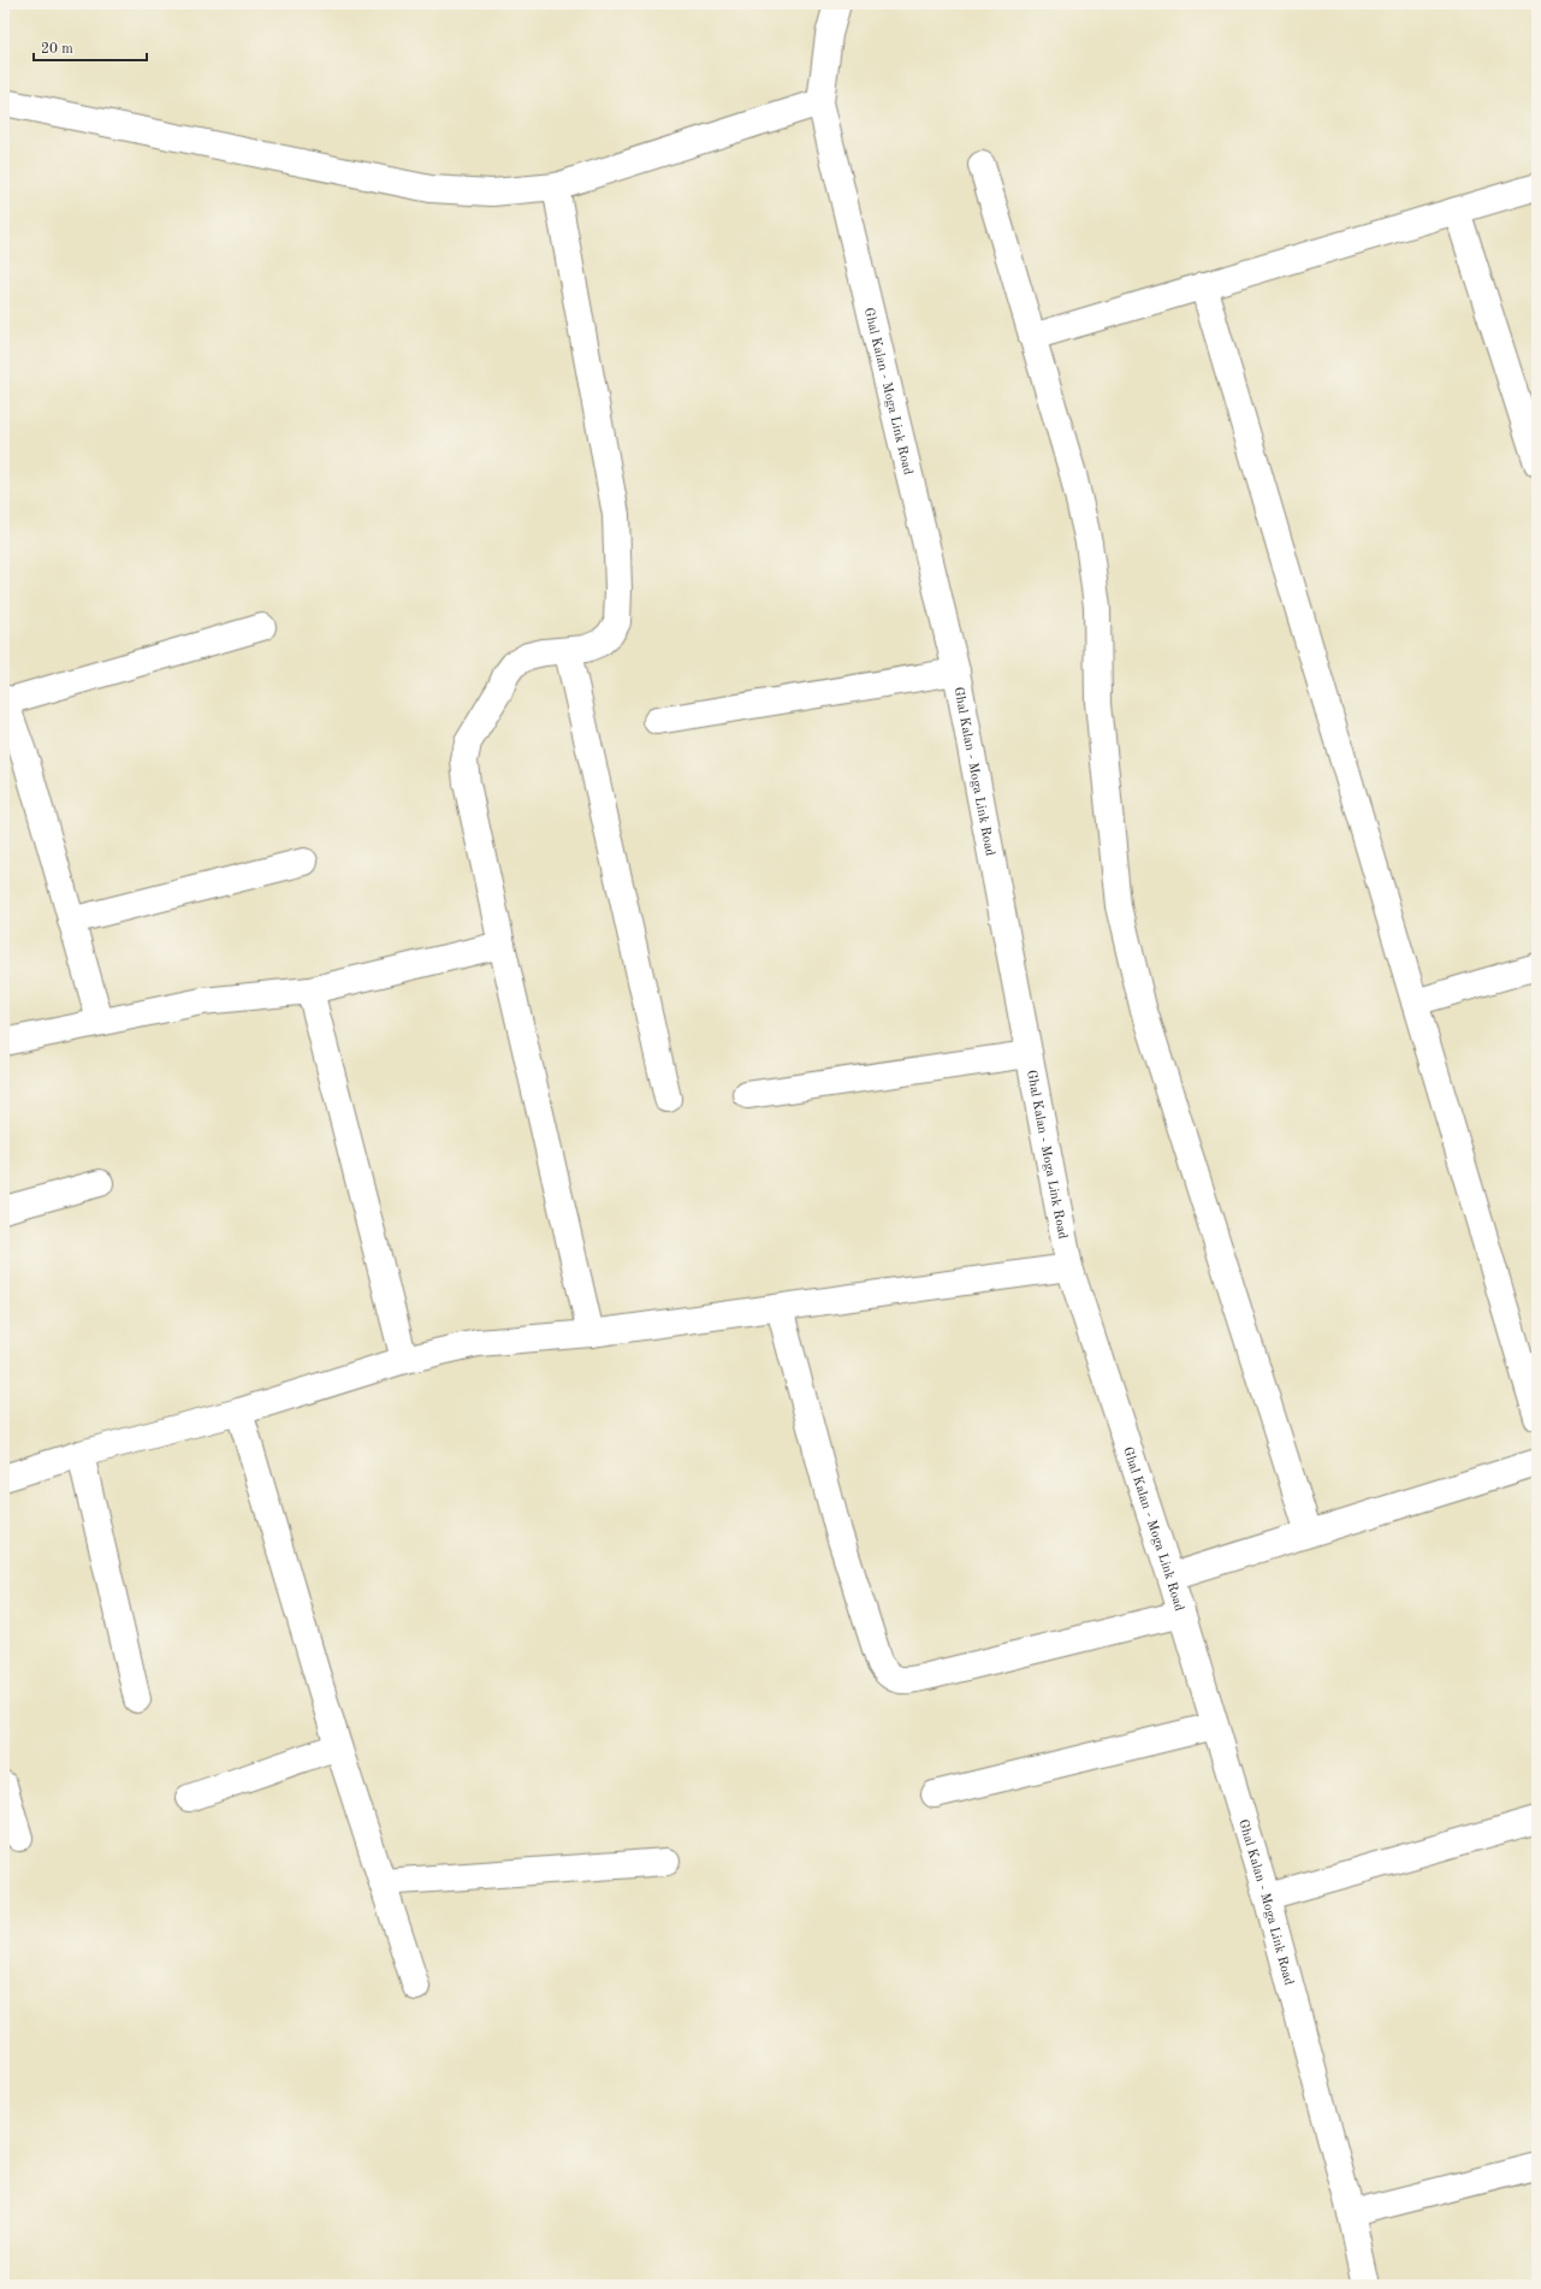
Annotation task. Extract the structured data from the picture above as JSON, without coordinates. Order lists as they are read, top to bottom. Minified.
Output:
{"streets":{"street":["Ghal Kalan - Moga Link Road"]},"scale_bar":"20 m"}
